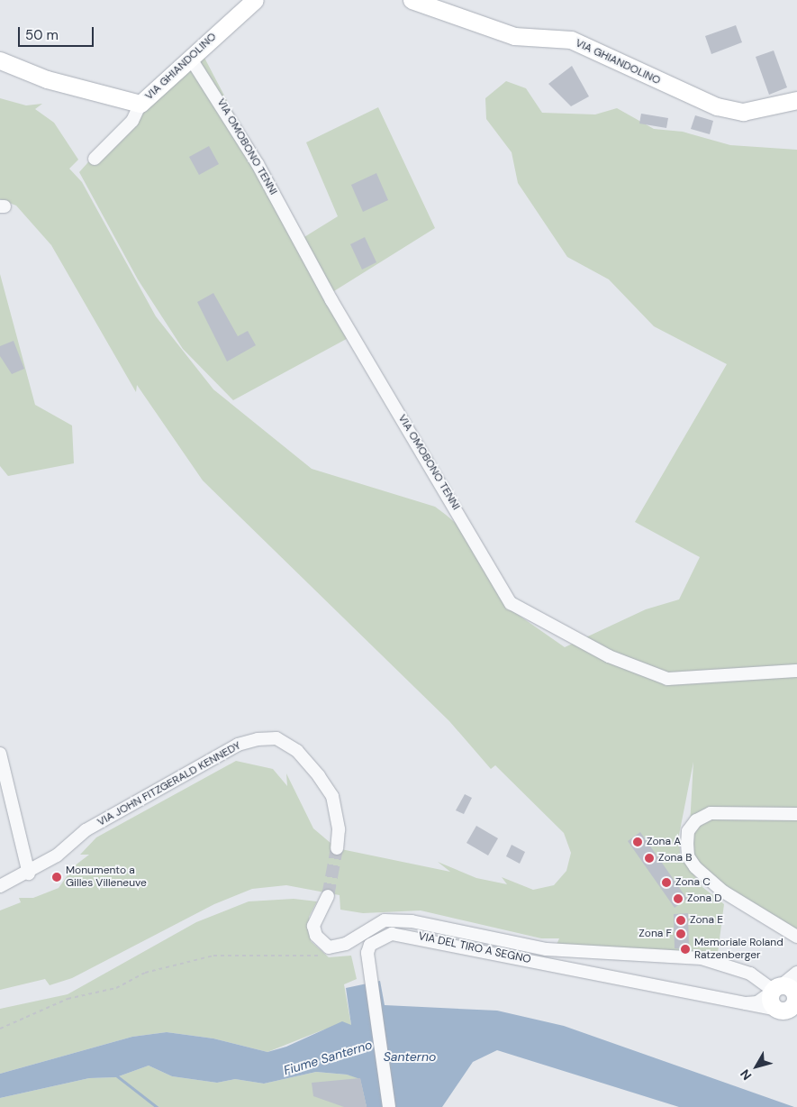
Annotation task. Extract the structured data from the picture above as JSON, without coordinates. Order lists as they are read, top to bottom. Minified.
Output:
{"streets":{"street":["VIA GHIANDOLINO","VIA OMOBONO TENNI","VIA JOHN FITZGERALD KENNEDY","VIA DEL TIRO A SEGNO"]},"crossings":[["VIA GHIANDOLINO","VIA OMOBONO TENNI"]],"water":["Santerno","Fiume Santerno"],"places":["Zona A","Zona B","Monumento a Gilles Villeneuve","Zona C","Zona D","Zona E","Zona F","Memoriale Roland Ratzenberger"],"scale_bar":"50 m","north":"bottom left"}
